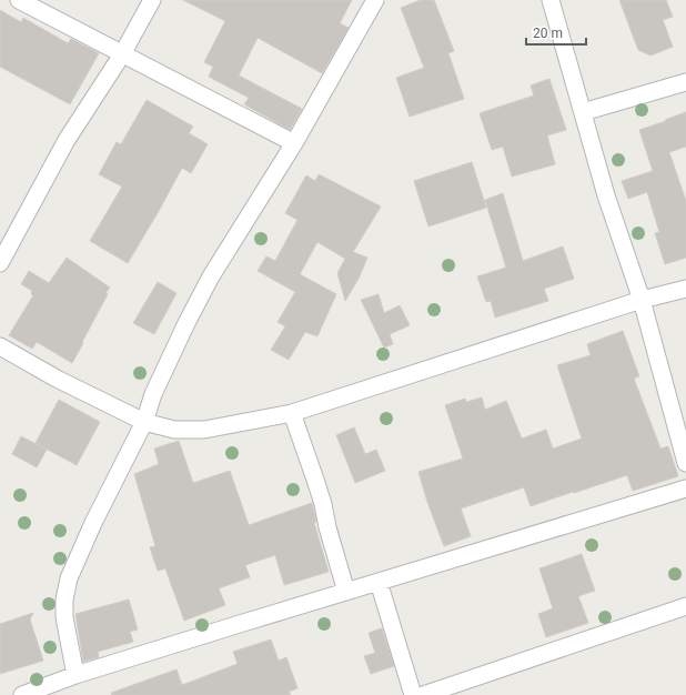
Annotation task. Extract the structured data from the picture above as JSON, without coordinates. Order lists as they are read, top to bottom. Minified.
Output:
{"scale_bar":"20 m"}
